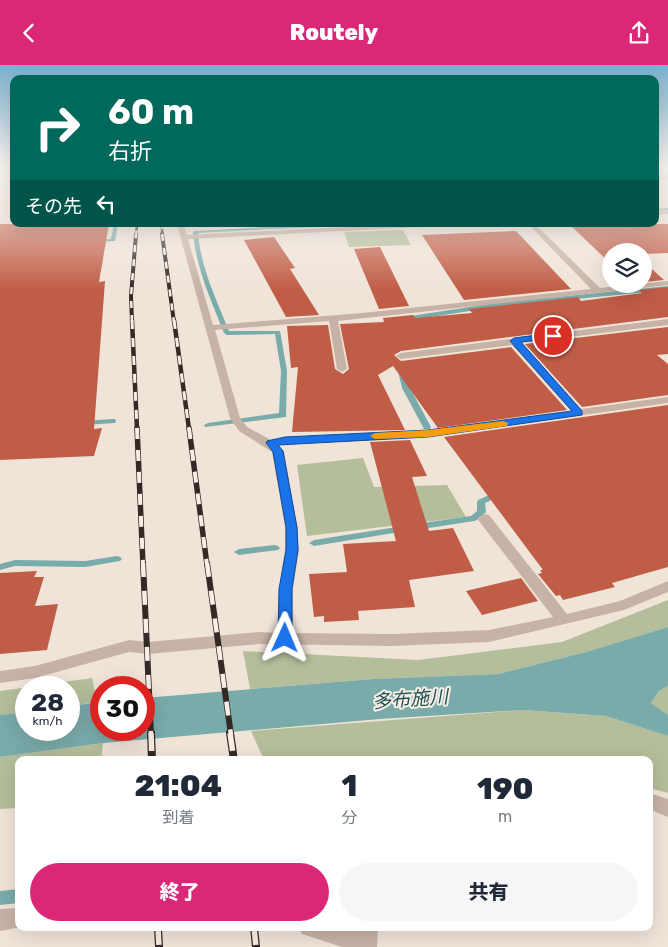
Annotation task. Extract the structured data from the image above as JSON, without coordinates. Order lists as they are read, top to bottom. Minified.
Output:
{"water":["多布施川"],"page":{"header":"Routely","turn":["60 m","右折"],"then":"その先","speed":"28 km/h","limit":"30","eta":["21:04","到着","1","分","190","m"],"buttons":["終了","共有"]}}
